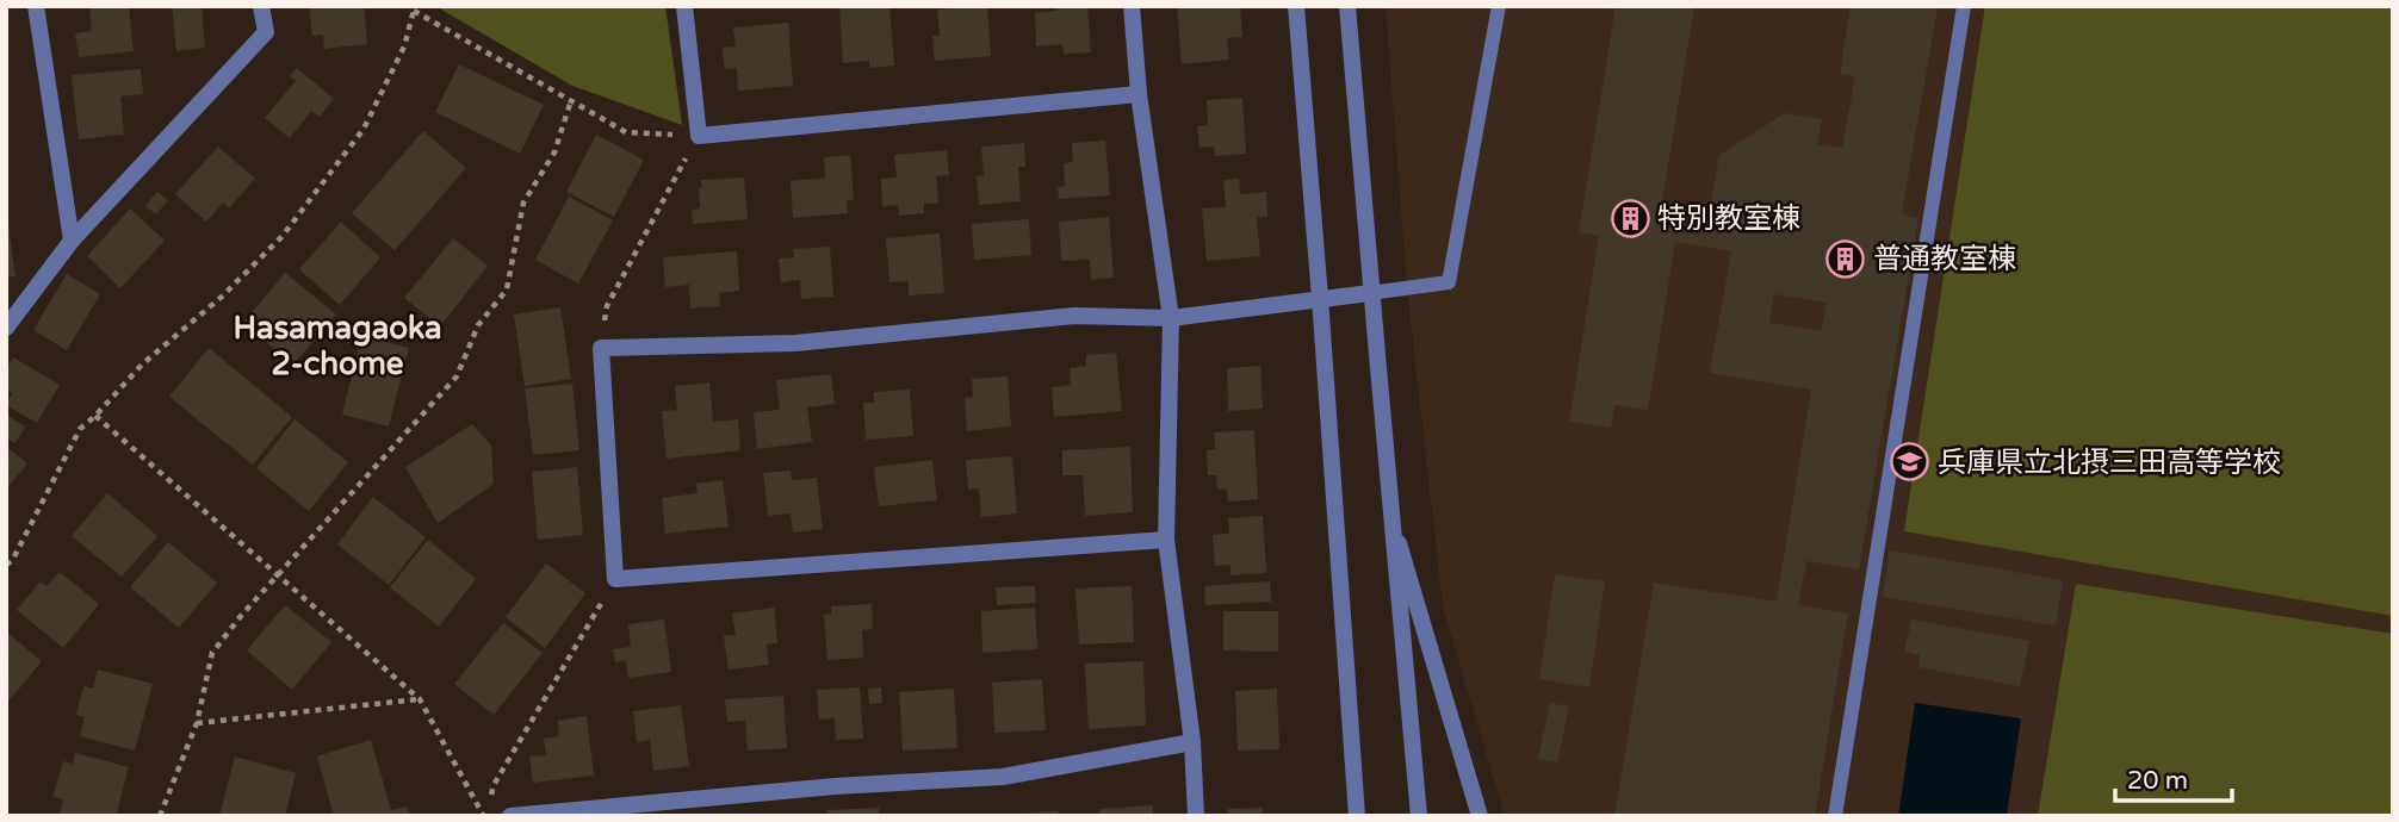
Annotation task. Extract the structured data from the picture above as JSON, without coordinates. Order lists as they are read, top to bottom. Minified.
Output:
{"districts":["Hasamagaoka 2-chome"],"places":{"building":["特別教室棟","普通教室棟"],"school or university":["兵庫県立北摂三田高等学校"]},"scale_bar":"20 m"}
